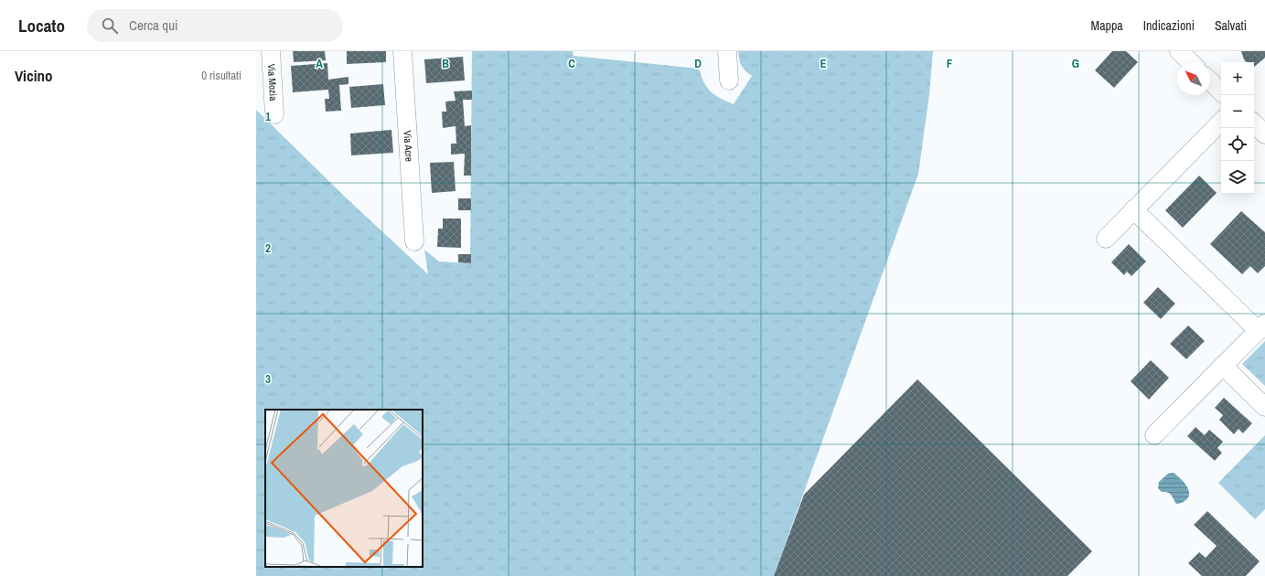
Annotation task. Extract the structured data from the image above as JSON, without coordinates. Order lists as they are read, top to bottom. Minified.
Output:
{"streets":{"street":["Via Mozia","Via Acre"]},"north":"top left","page":{"header":"Locato","search":"Cerca qui","nav":["Mappa","Indicazioni","Salvati"],"heading":["Vicino","0 risultati"],"map_buttons":["+","−"]},"grid":{"columns":["A","B","C","D","E","F","G"],"rows":["1","2","3"]}}
